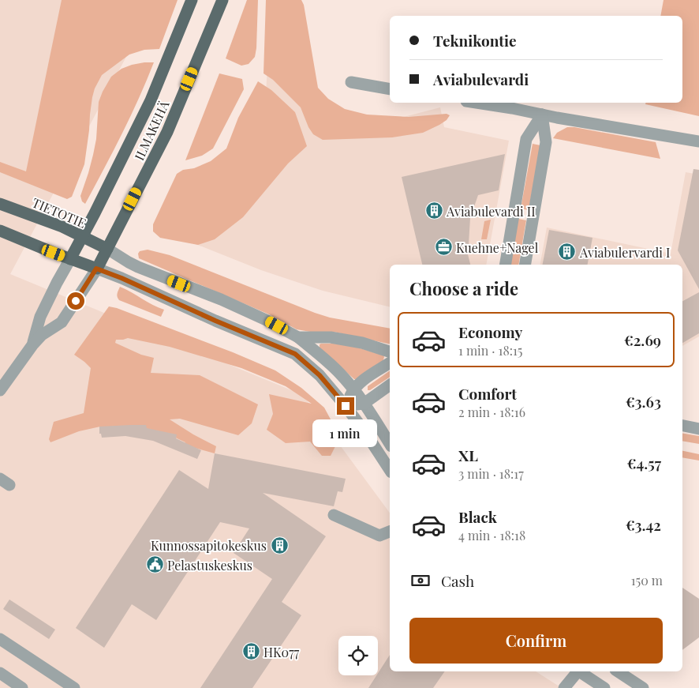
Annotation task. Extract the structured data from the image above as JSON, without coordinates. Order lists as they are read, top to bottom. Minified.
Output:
{"streets":{"main road":["ILMAKEHÄ","TIETOTIE"]},"crossings":[["ILMAKEHÄ","TIETOTIE"]],"places":{"building":["Aviabulevardi II","Aviabulervardi I","Kunnossapitokeskus","HK077"],"office":["Kuehne+Nagel"],"public building":["Pelastuskeskus"]},"page":{"banner":["Teknikontie","Aviabulevardi"],"heading":"Choose a ride","list":[{"name":"Economy","note":"1 min · 18:15","value":"€2.69"},{"name":"Comfort","note":"2 min · 18:16","value":"€3.63"},{"name":"XL","note":"3 min · 18:17","value":"€4.57"},{"name":"Black","note":"4 min · 18:18","value":"€3.42"}],"bubble":"1 min","pay":["Cash","150 m"],"buttons":"Confirm"}}
